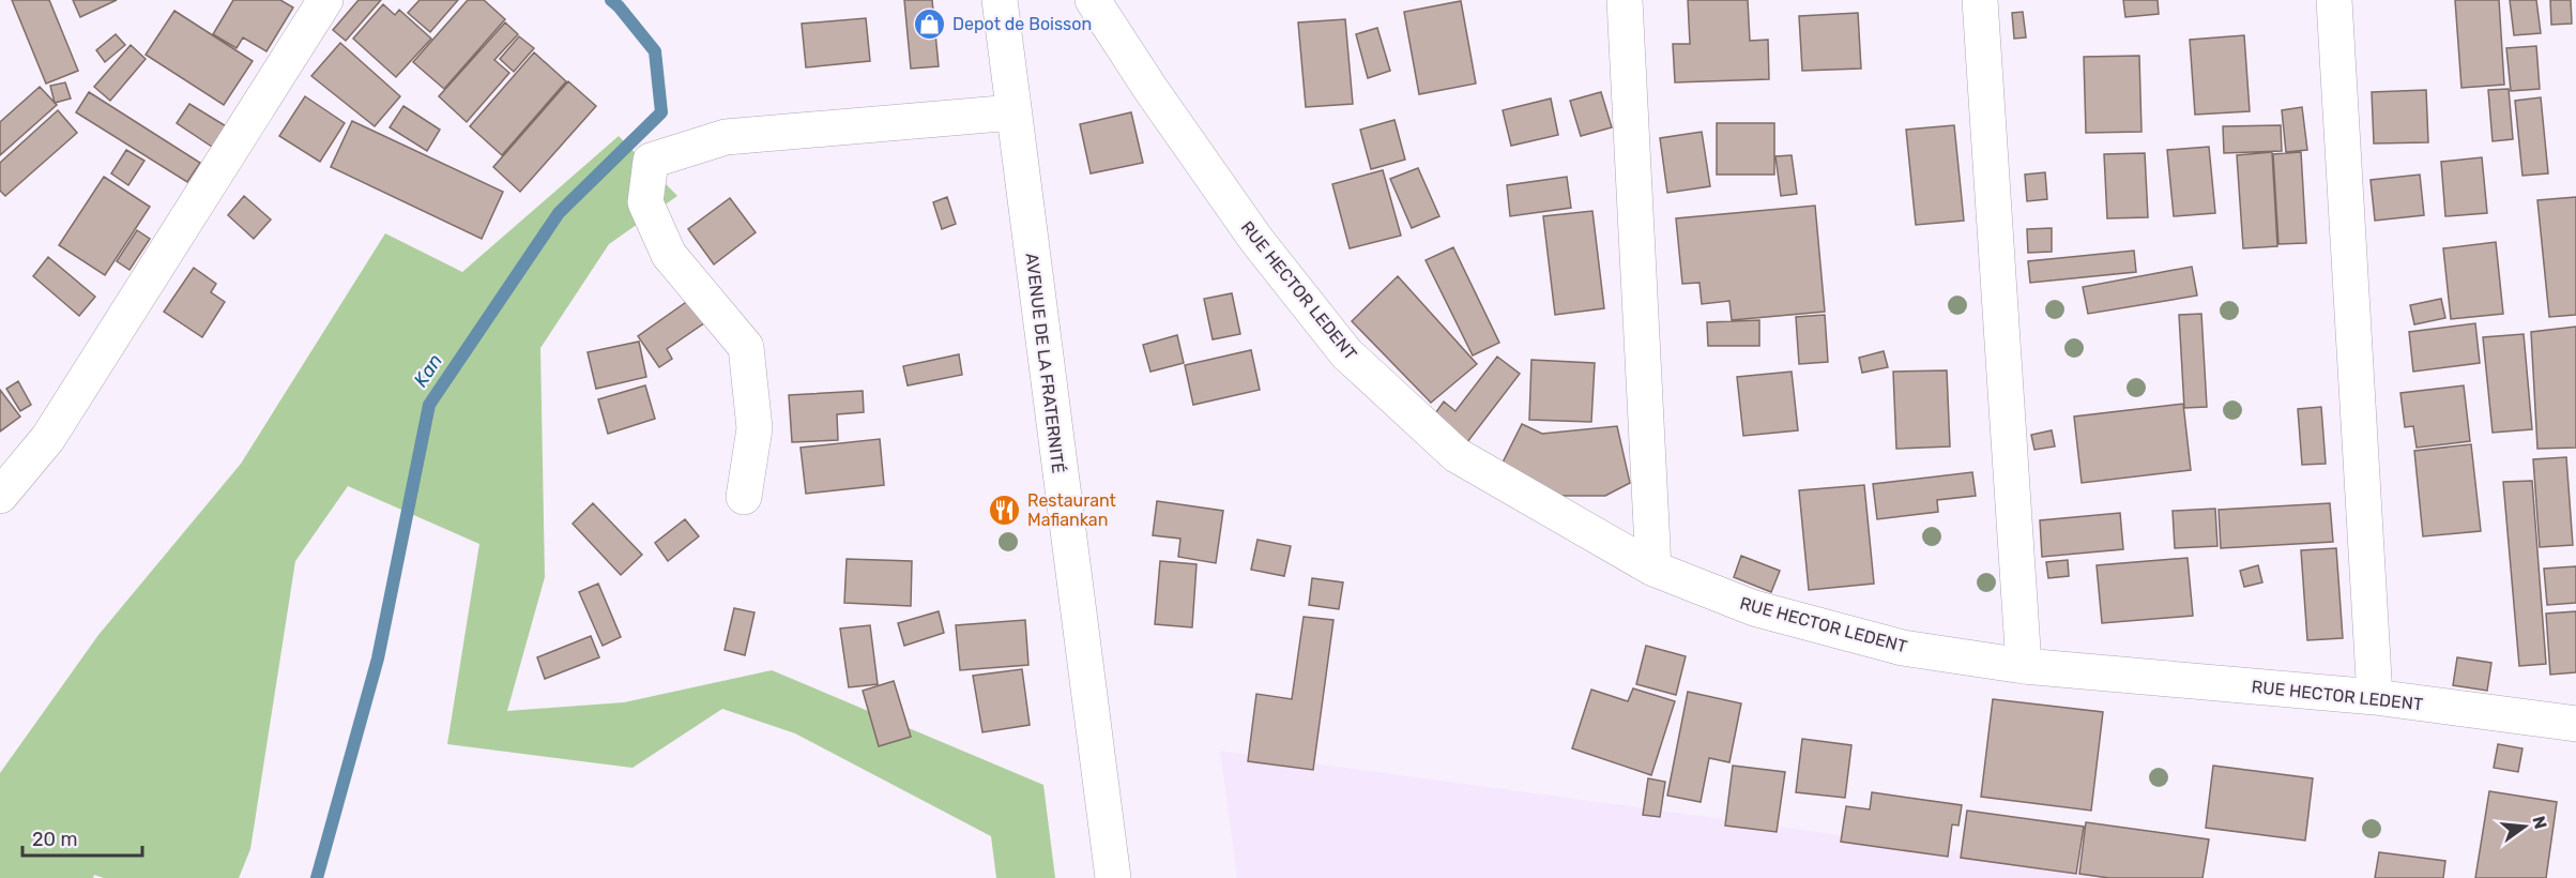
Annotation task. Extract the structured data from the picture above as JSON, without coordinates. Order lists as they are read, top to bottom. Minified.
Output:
{"streets":{"street":["RUE HECTOR LEDENT","AVENUE DE LA FRATERNITÉ"]},"water":["Kan"],"places":{"shop":["Depot de Boisson"],"restaurant":["Restaurant Mafiankan"]},"scale_bar":"20 m","north":"right"}
